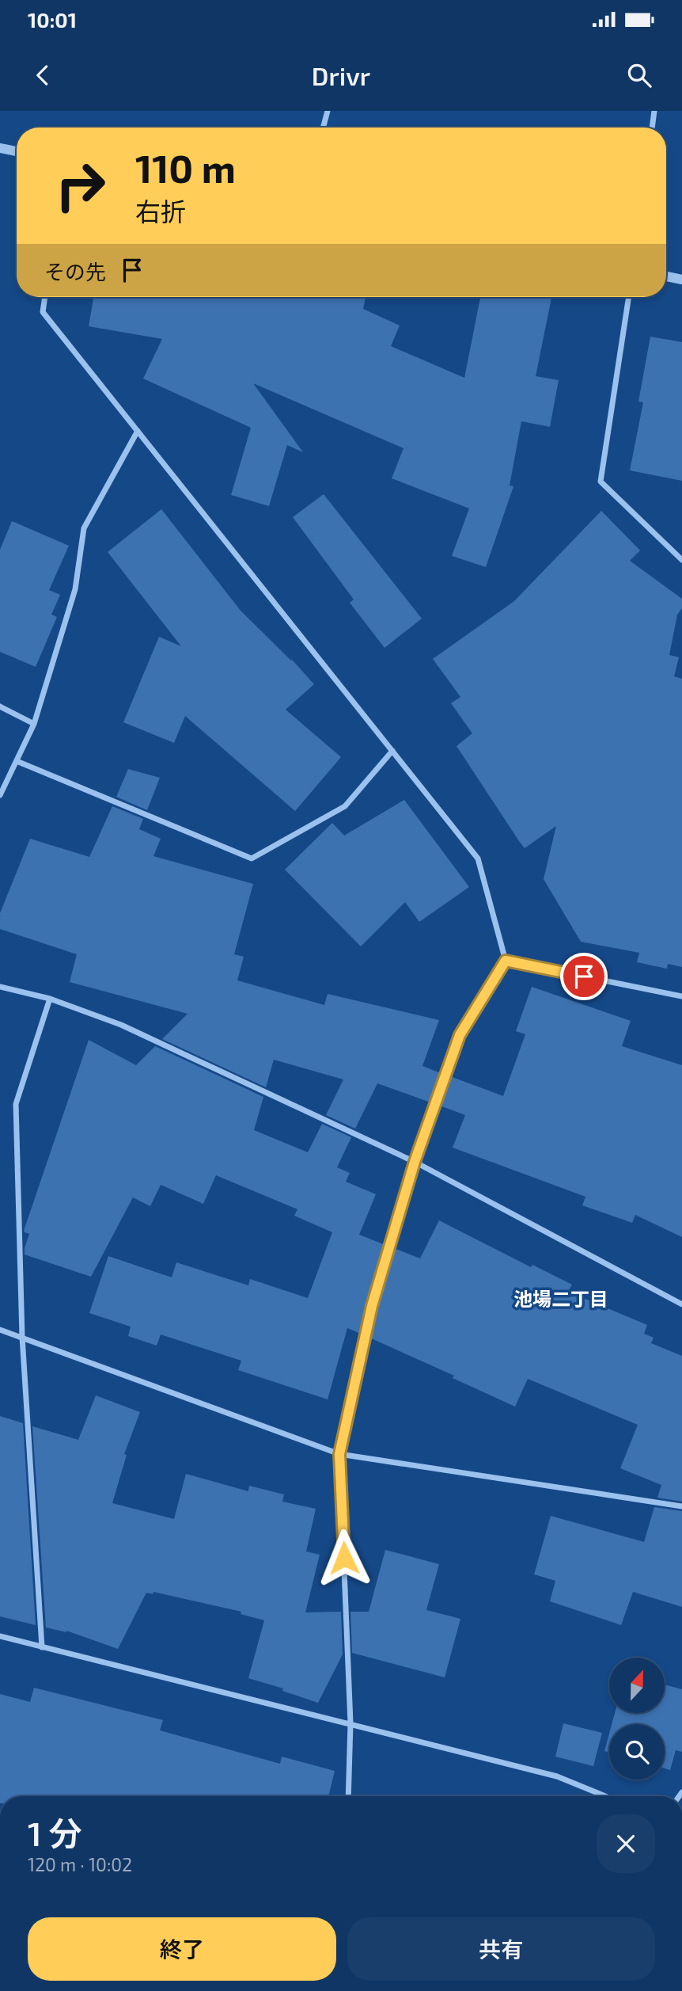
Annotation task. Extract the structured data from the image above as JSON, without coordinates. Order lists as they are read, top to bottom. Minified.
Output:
{"districts":["池場二丁目"],"north":"top","page":{"status":"10:01","header":"Drivr","turn":["110 m","右折"],"then":"その先","heading":["1 分","120 m · 10:02"],"buttons":["終了","共有"]}}
